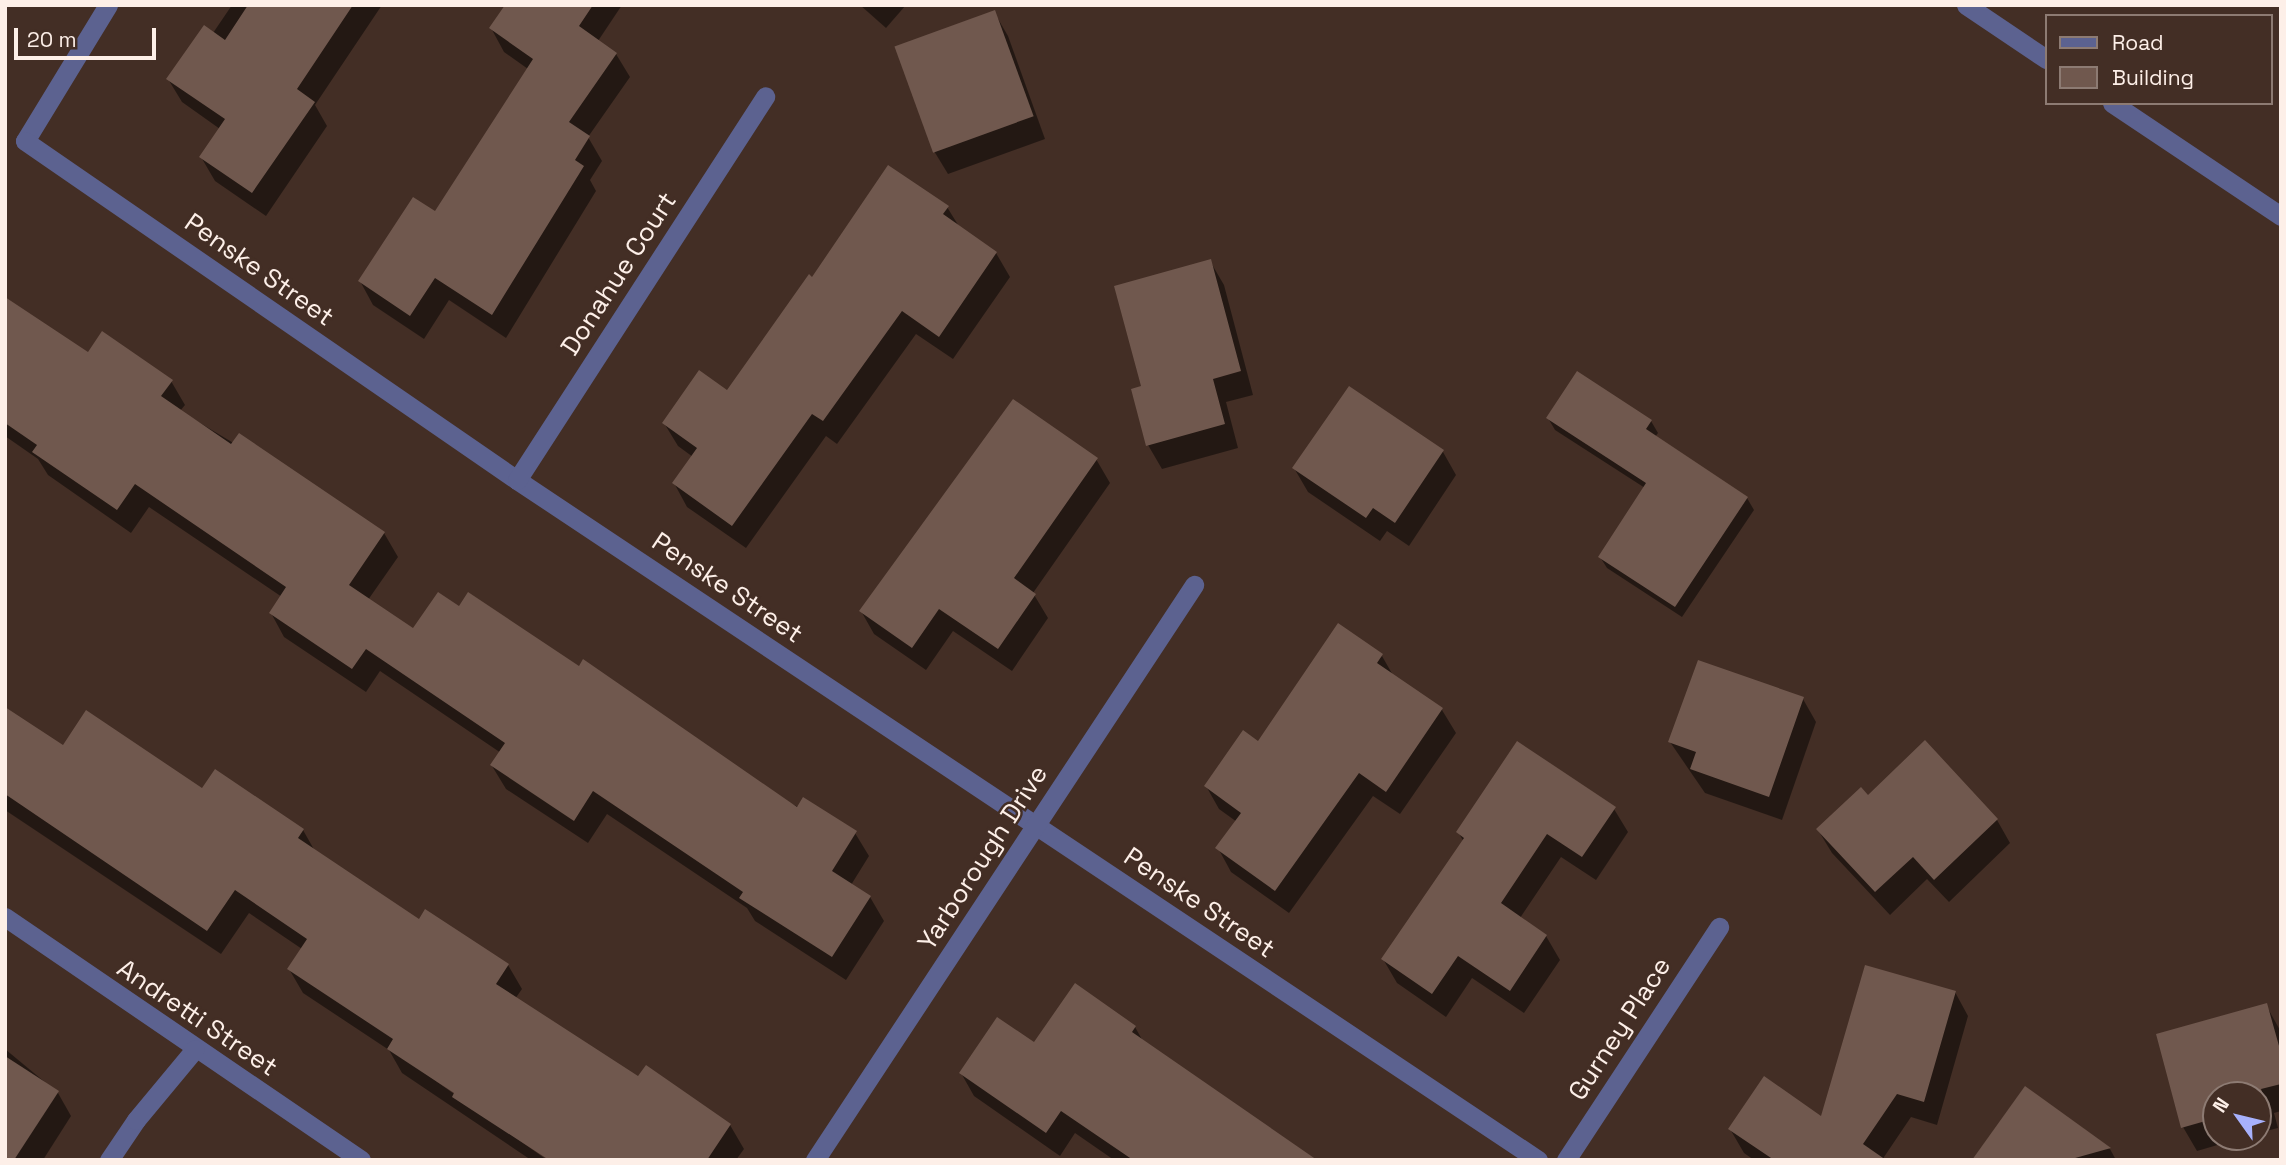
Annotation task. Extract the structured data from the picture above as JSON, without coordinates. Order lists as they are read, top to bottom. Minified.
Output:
{"streets":{"street":["Penske Street","Donahue Court","Yarborough Drive","Andretti Street","Gurney Place"]},"crossings":[["Penske Street","Donahue Court"],["Penske Street","Yarborough Drive"]],"legend":["Road","Building"],"scale_bar":"20 m","north":"top left"}
